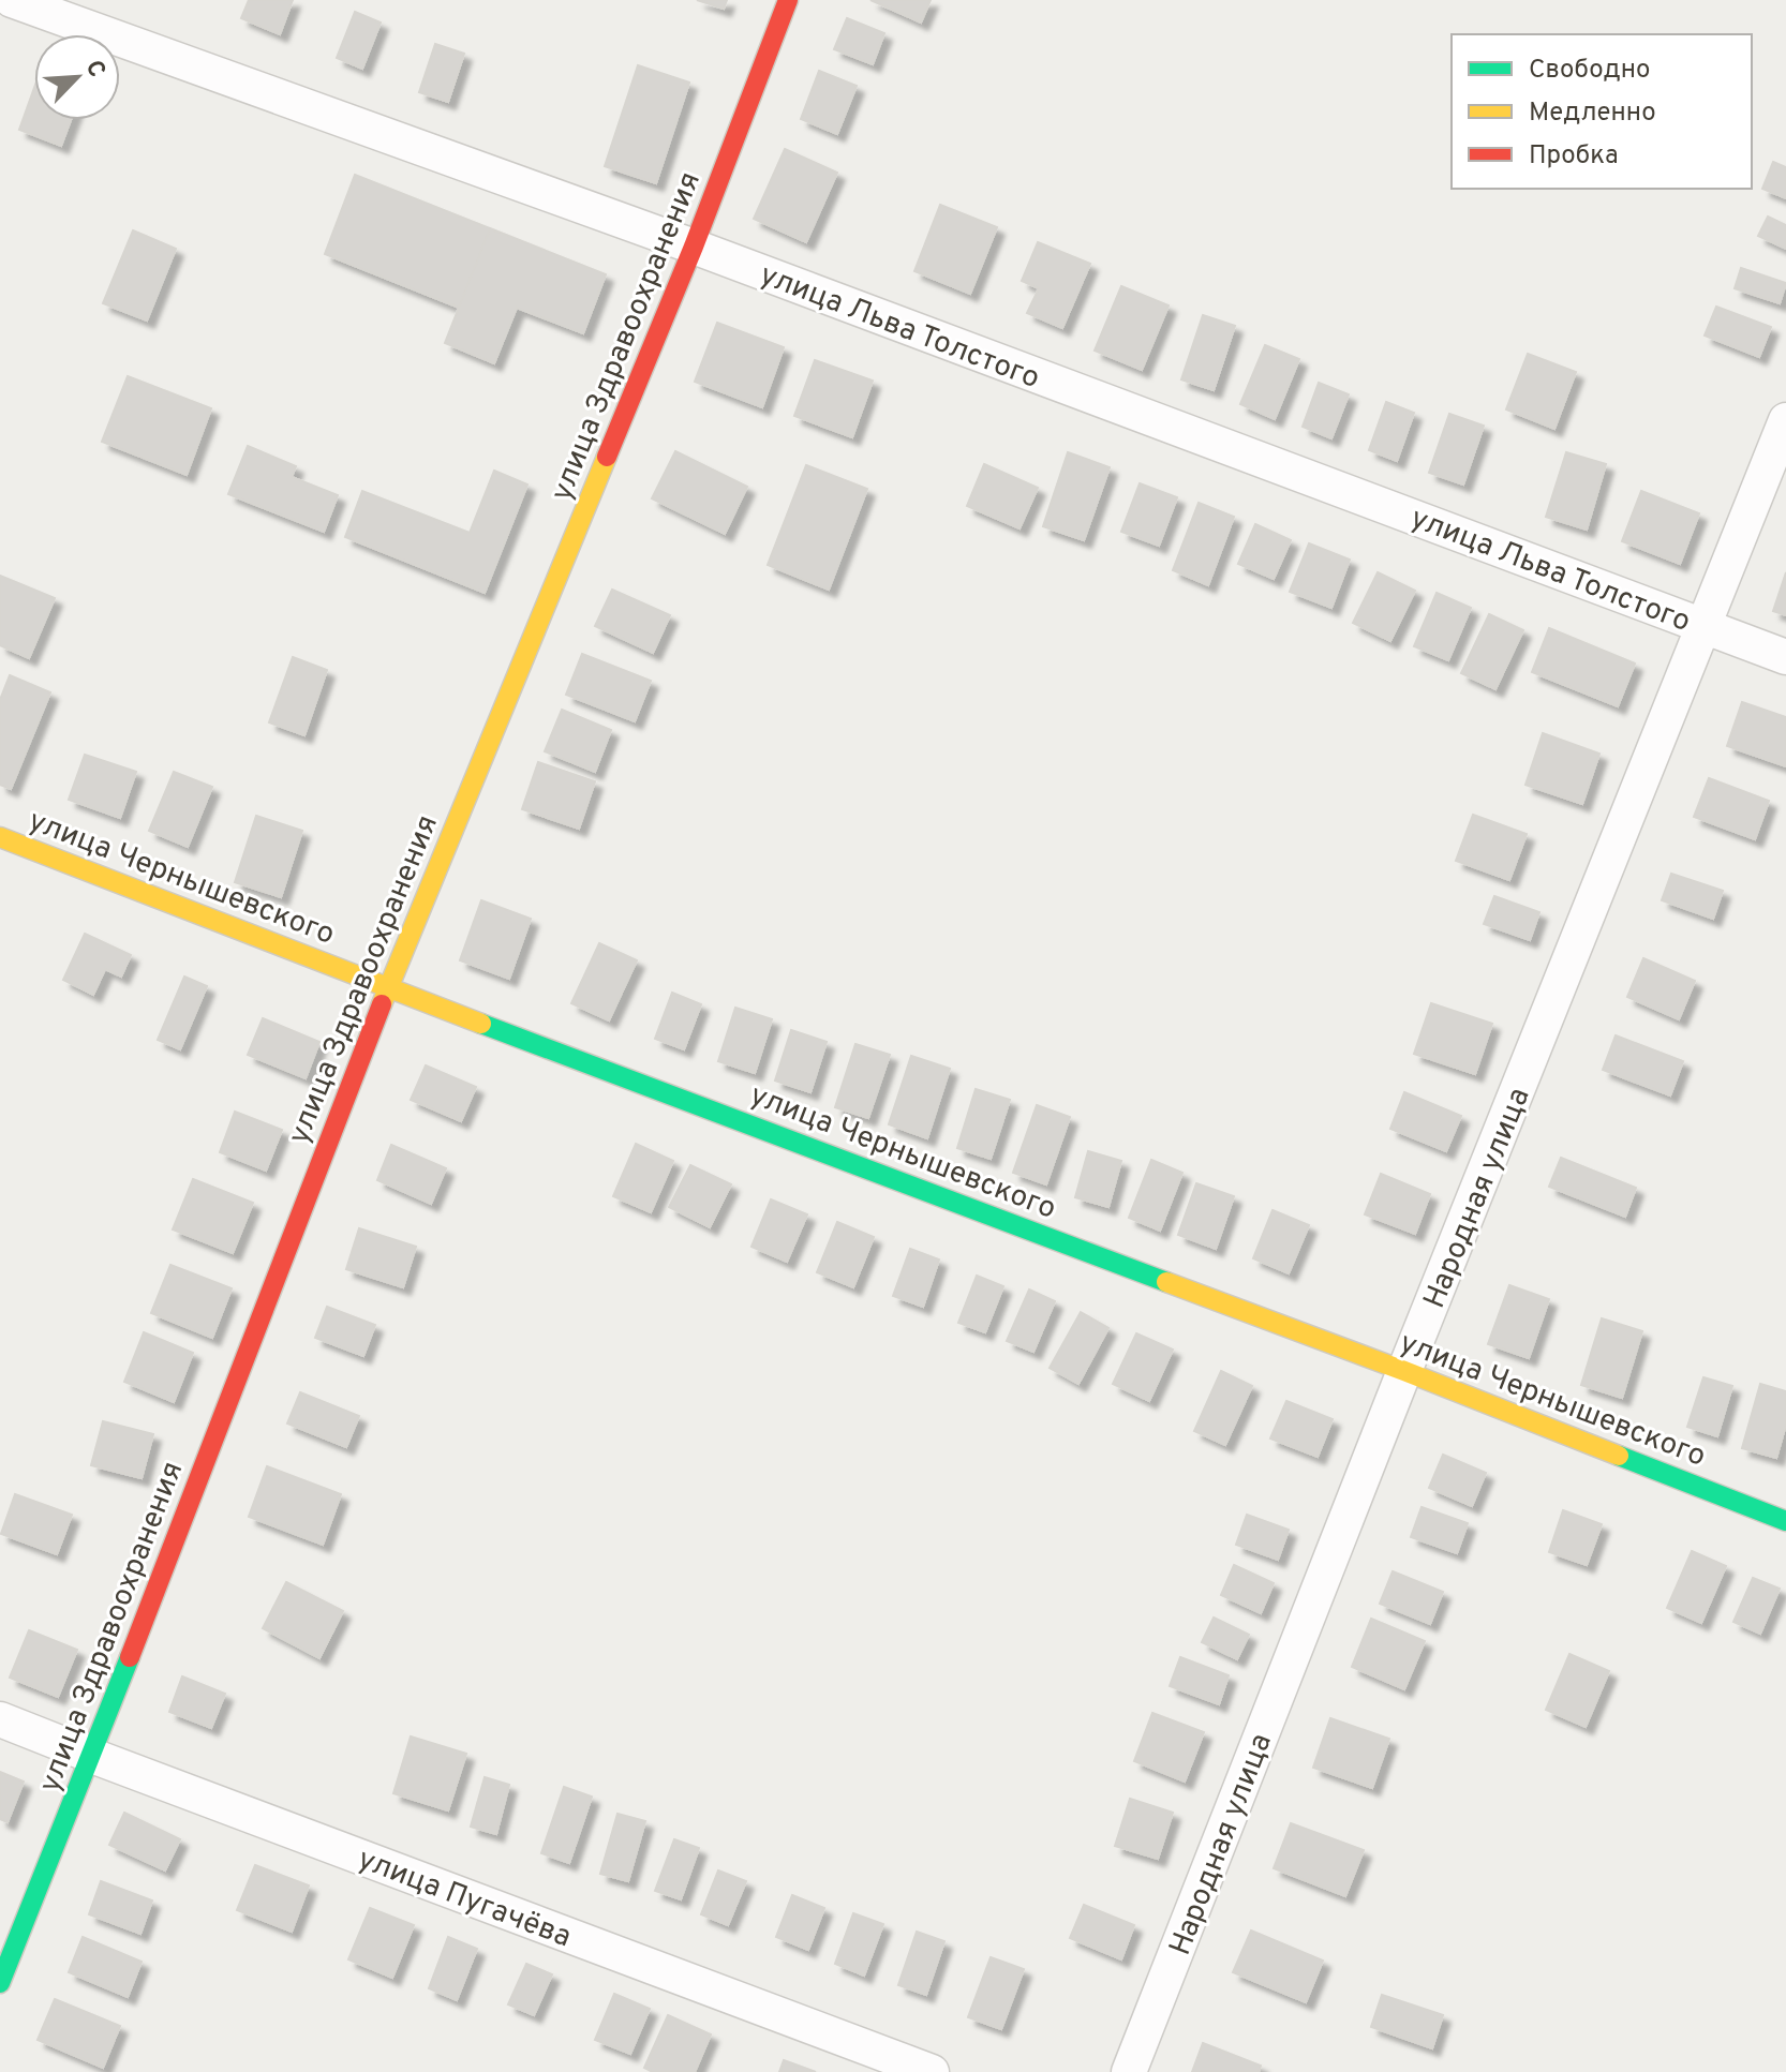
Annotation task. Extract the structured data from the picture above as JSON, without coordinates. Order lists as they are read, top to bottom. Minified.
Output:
{"streets":{"street":["улица Льва Толстого","улица Здравоохранения","улица Чернышевского","Народная улица","улица Пугачёва"]},"crossings":[["улица Льва Толстого","улица Здравоохранения"],["улица Льва Толстого","Народная улица"],["улица Здравоохранения","улица Чернышевского"],["улица Здравоохранения","улица Пугачёва"],["улица Чернышевского","Народная улица"]],"legend":["Свободно","Медленно","Пробка"],"north":"top right"}
